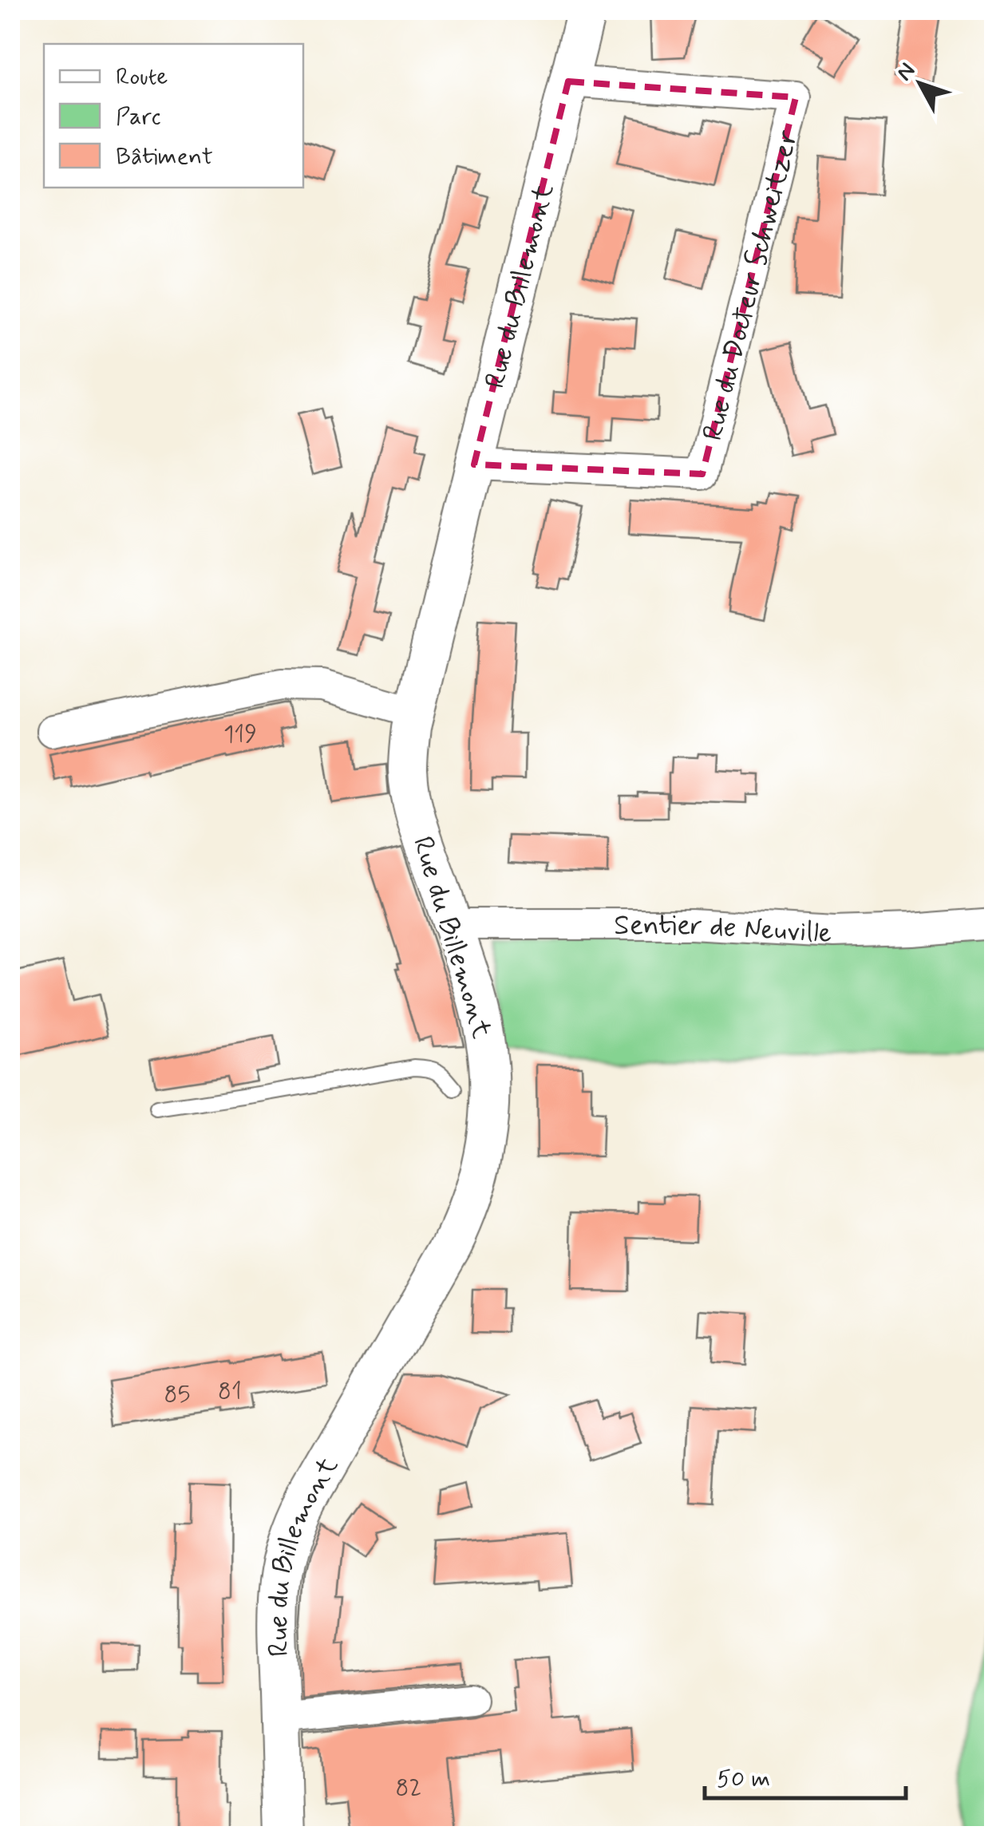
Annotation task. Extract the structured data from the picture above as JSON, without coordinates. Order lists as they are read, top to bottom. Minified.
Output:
{"streets":{"street":["Rue du Billemont","Rue du Docteur Schweitzer","Sentier de Neuville"]},"crossings":[["Rue du Billemont","Rue du Docteur Schweitzer"],["Rue du Billemont","Sentier de Neuville"]],"house_numbers":["119","81","85","82"],"legend":["Route","Parc","Bâtiment"],"scale_bar":"50 m","north":"top left"}
